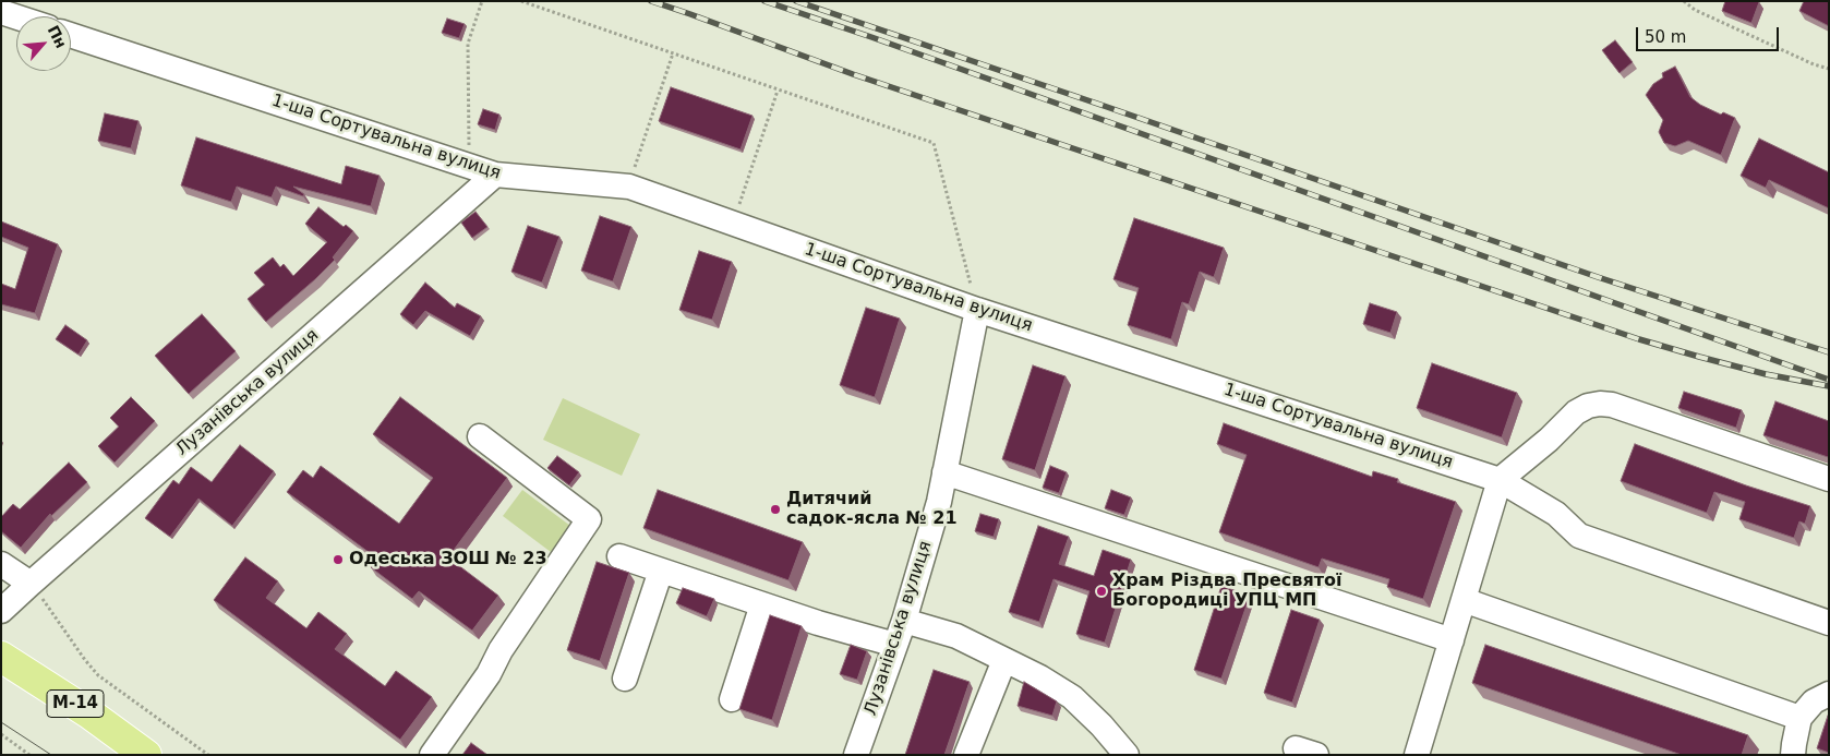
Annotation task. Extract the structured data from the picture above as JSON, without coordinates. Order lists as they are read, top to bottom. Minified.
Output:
{"streets":{"main road":["М-14"],"street":["1-ша Сортувальна вулиця","Лузанівська вулиця"]},"crossings":[["1-ша Сортувальна вулиця","Лузанівська вулиця"]],"places":["Дитячий садок-ясла № 21","Одеська ЗОШ № 23","Храм Різдва Пресвятої Богородиці УПЦ МП"],"scale_bar":"50 m","north":"top right"}
